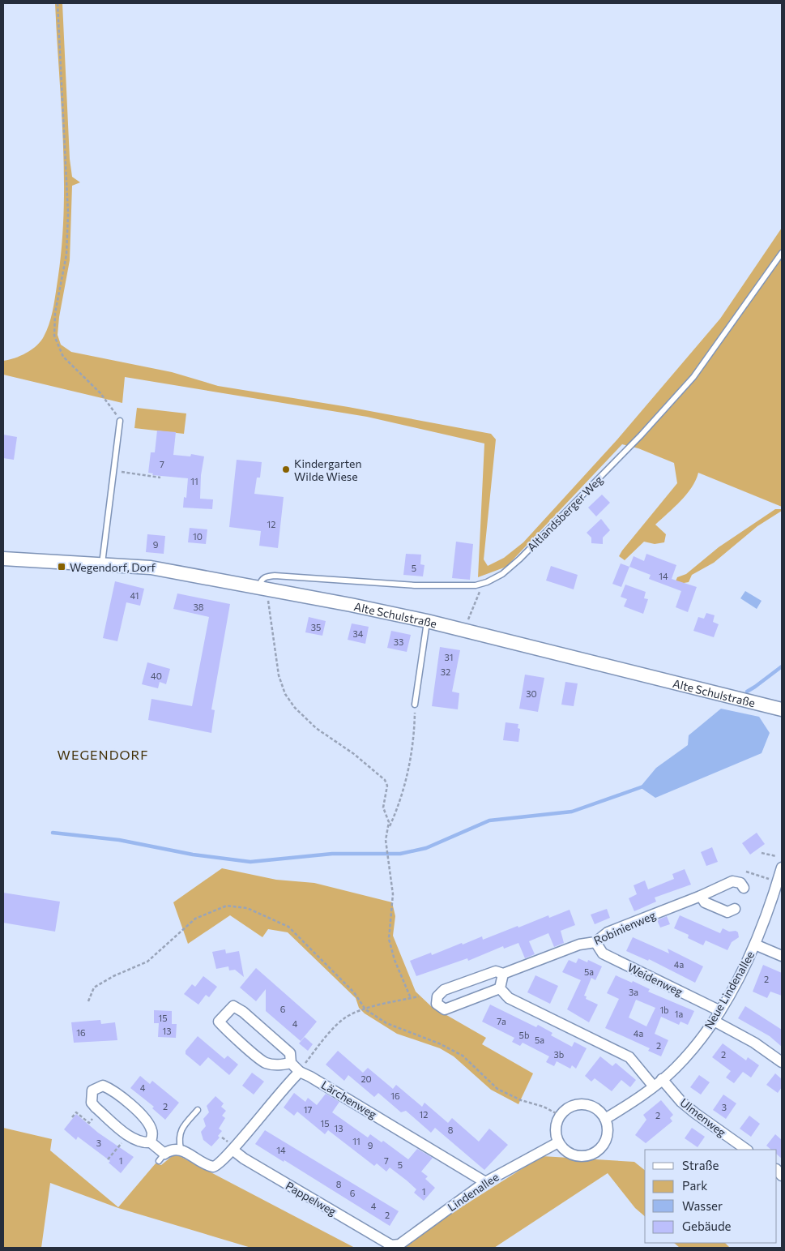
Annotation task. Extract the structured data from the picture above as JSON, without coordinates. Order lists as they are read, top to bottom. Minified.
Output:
{"streets":{"street":["Alte Schulstraße","Robinienweg","Weidenweg","Neue Lindenallee","Lärchenweg","Ulmenweg","Lindenallee","Pappelweg"],"lane":["Altlandsberger Weg"]},"crossings":[["Altlandsberger Weg","Alte Schulstraße"],["Robinienweg","Weidenweg"],["Weidenweg","Neue Lindenallee"],["Neue Lindenallee","Ulmenweg"],["Neue Lindenallee","Lindenallee"],["Lärchenweg","Lindenallee"],["Lindenallee","Pappelweg"]],"districts":["WEGENDORF"],"places":{"other":["Kindergarten Wilde Wiese"],"transit":["Wegendorf, Dorf"]},"house_numbers":["7","11","12","10","9","5","14","41","38","35","34","33","31","32","40","30","4a","5a","2","3a","6","1b","1a","15","7a","4","13","16","4a","5b","5a","2","3b","2","20","4","16","2","3","17","12","2","15","13","8","11","3","9","14","1","7","5","8","1","6","4","2"],"legend":["Straße","Park","Wasser","Gebäude"]}
